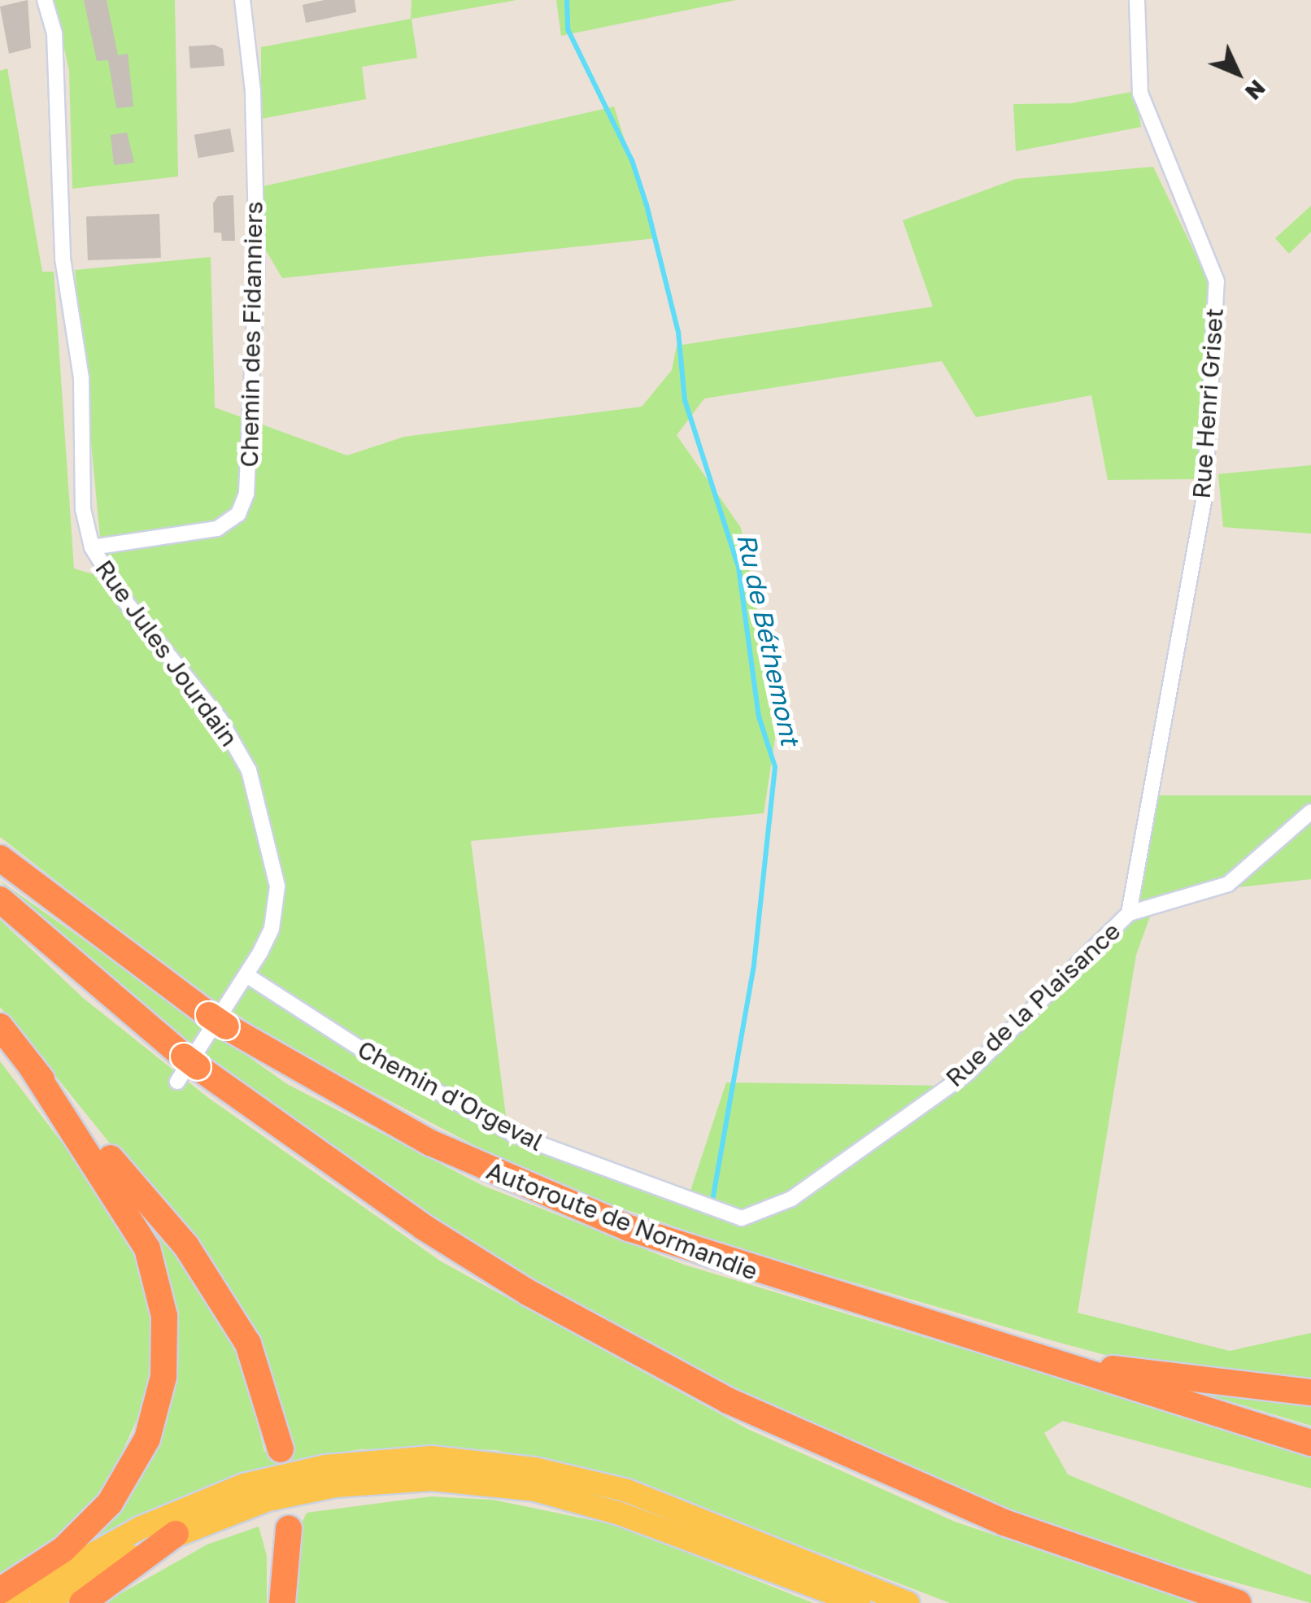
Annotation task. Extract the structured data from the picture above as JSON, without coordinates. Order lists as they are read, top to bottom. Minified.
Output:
{"streets":{"highway":["Autoroute de Normandie"],"street":["Chemin des Fidanniers","Rue Henri Griset","Rue Jules Jourdain","Rue de la Plaisance","Chemin d'Orgeval"]},"crossings":[["Chemin des Fidanniers","Rue Jules Jourdain"],["Rue Henri Griset","Rue de la Plaisance"],["Rue Jules Jourdain","Chemin d'Orgeval"],["Rue de la Plaisance","Chemin d'Orgeval"]],"water":["Ru de Béthemont"],"north":"bottom right"}
